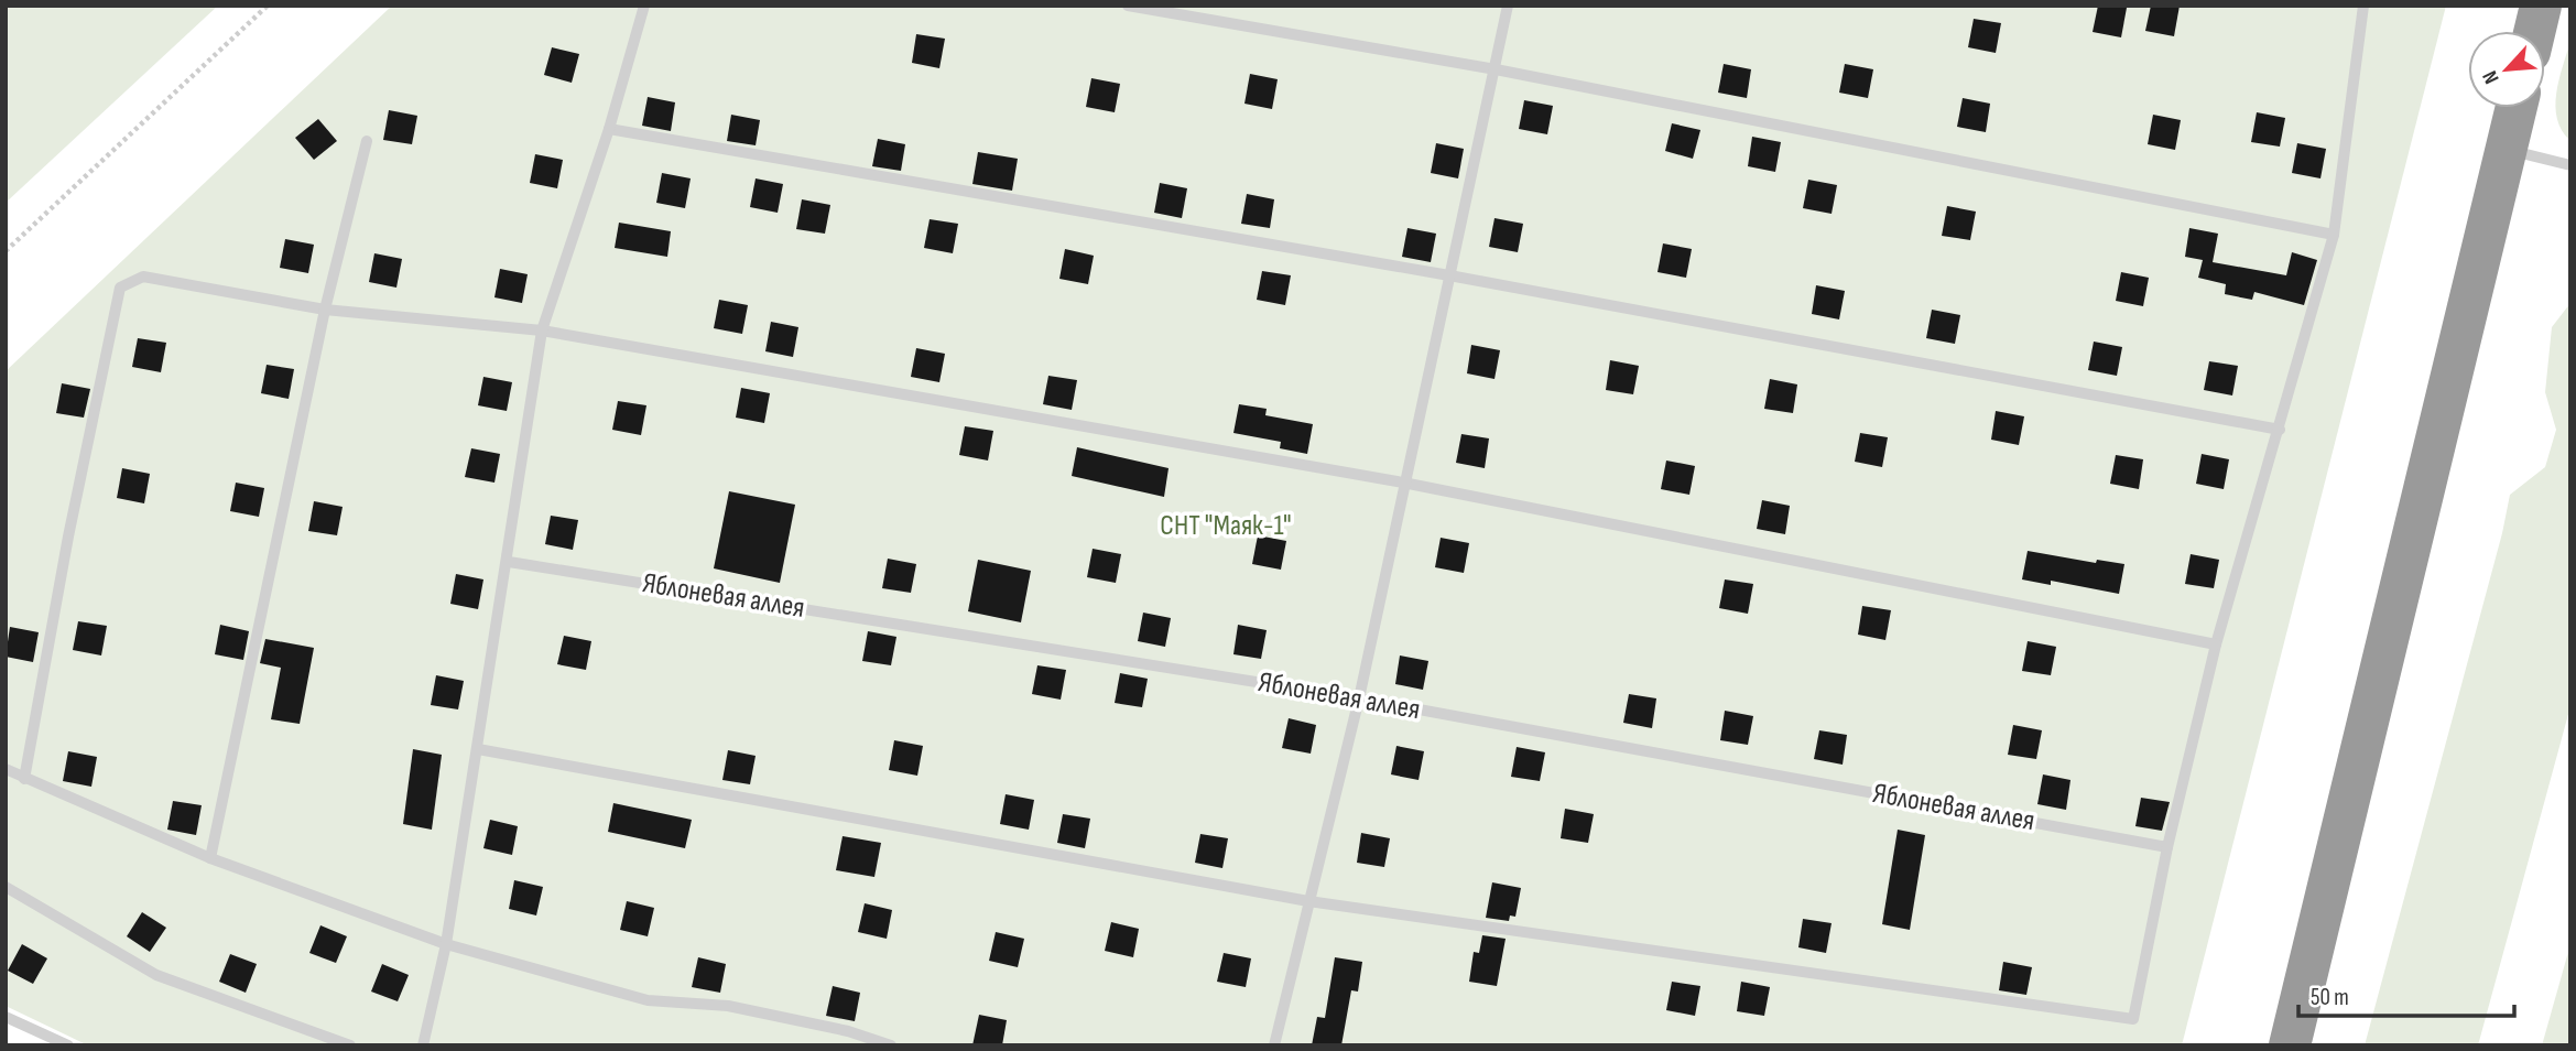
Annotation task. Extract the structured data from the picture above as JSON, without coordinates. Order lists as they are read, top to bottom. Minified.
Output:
{"streets":{"lane":["Яблоневая аллея"]},"parks":["СНТ \"Маяк-1\""],"scale_bar":"50 m","north":"bottom left"}
